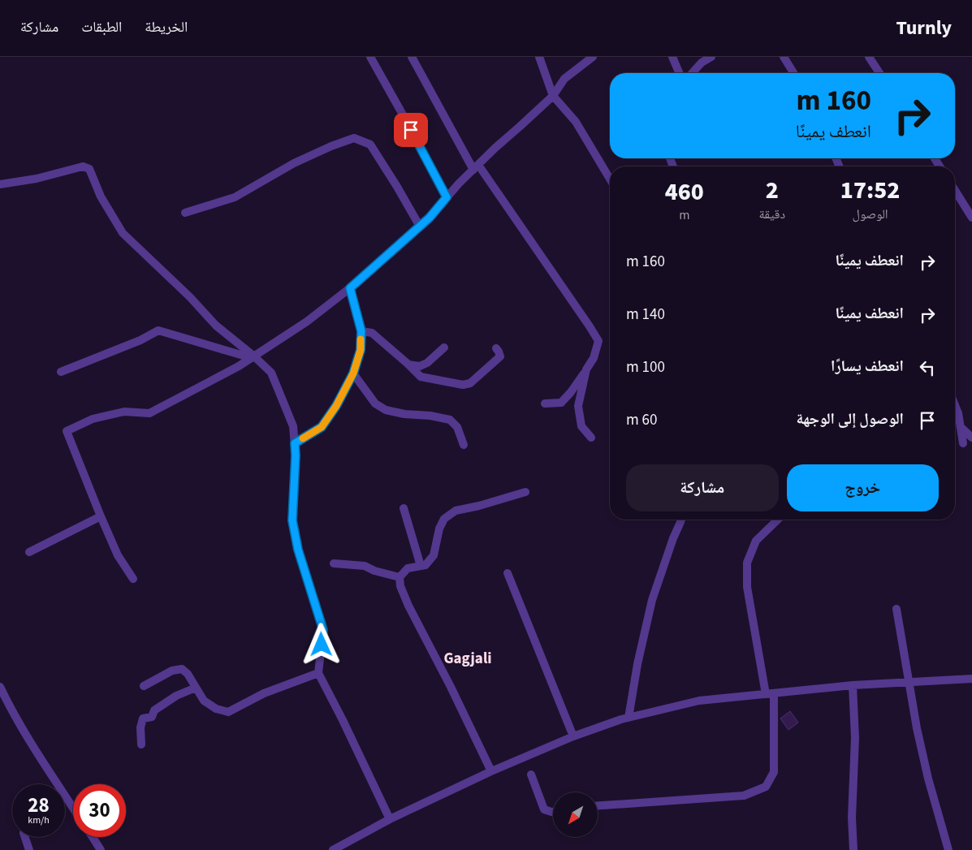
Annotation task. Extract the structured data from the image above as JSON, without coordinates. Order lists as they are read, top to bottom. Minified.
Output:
{"districts":["Gagjali"],"north":"bottom left","page":{"header":"Turnly","nav":["الخريطة","الطبقات","مشاركة"],"turn":["160 m","انعطف يمينًا"],"eta":["17:52","الوصول","2","دقيقة","460","m"],"list":[{"name":"انعطف يمينًا","value":"160 m"},{"name":"انعطف يمينًا","value":"140 m"},{"name":"انعطف يسارًا","value":"100 m"},{"name":"الوصول إلى الوجهة","value":"60 m"}],"buttons":["خروج","مشاركة"],"speed":"28 km/h","limit":"30"}}
